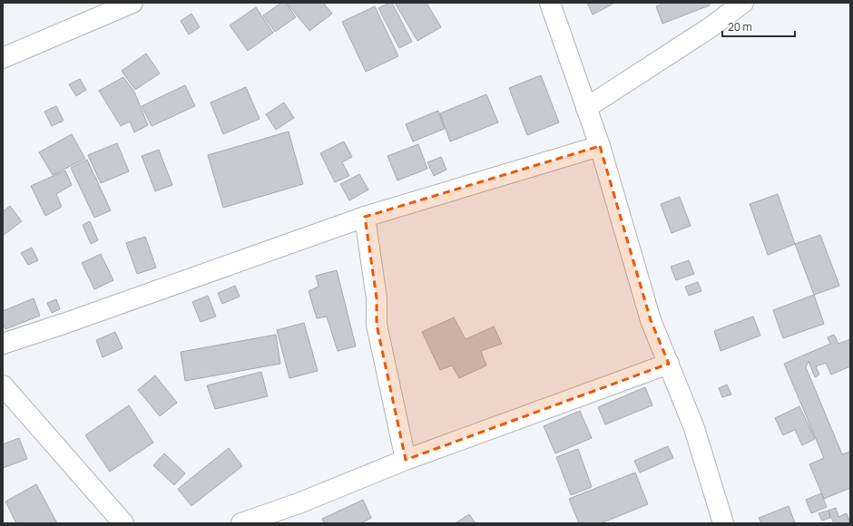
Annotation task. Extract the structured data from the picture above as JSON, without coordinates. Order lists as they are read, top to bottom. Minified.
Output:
{"scale_bar":"20 m"}
